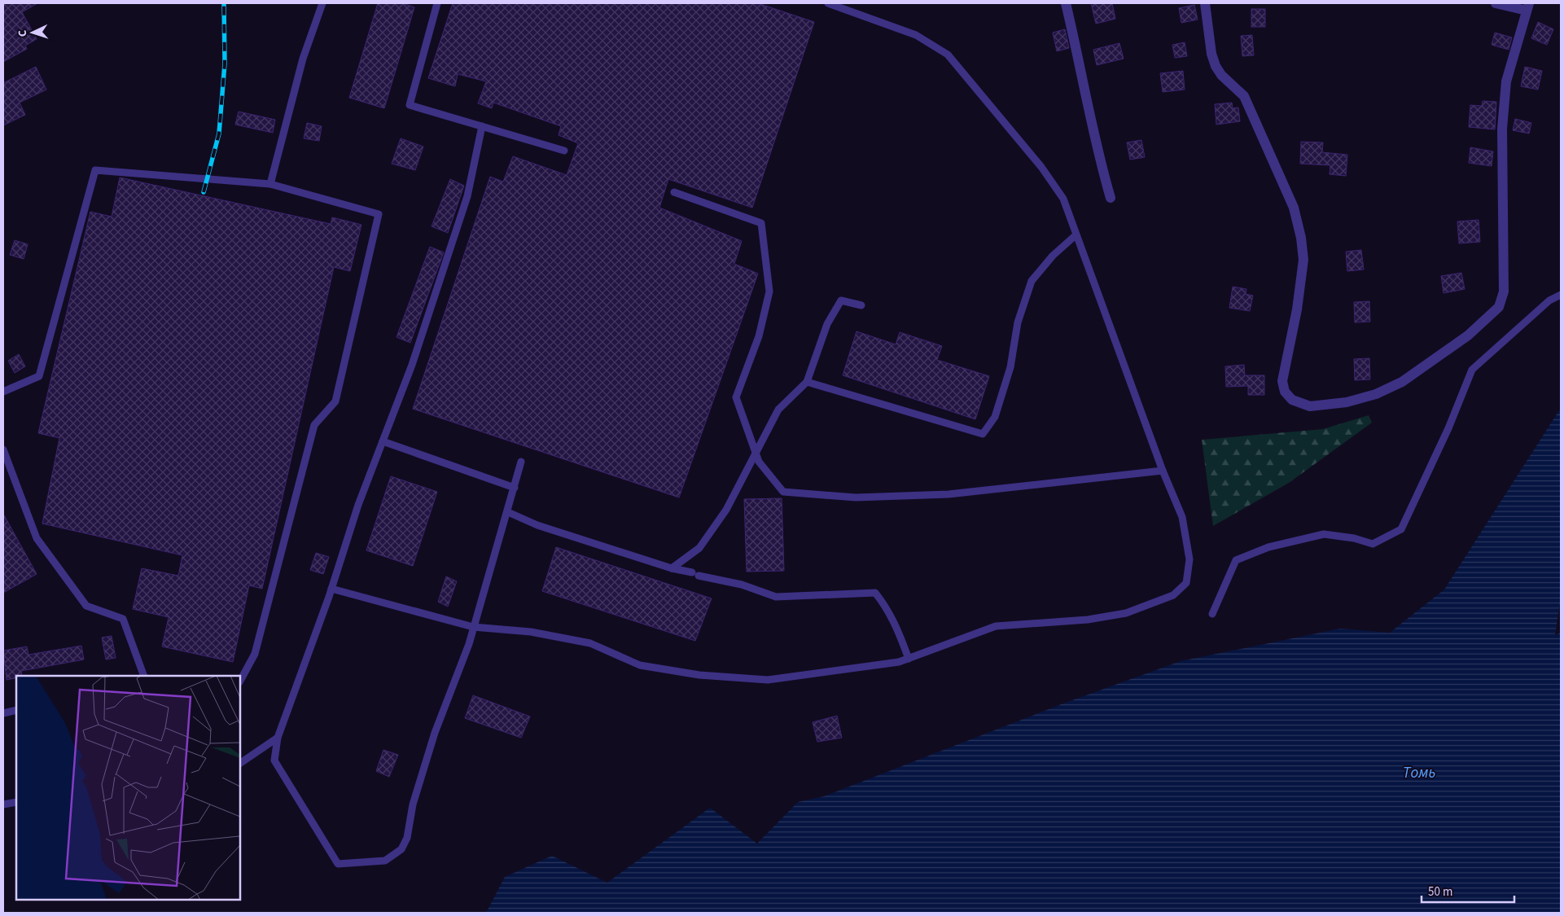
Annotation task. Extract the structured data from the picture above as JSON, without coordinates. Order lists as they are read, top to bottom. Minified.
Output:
{"water":["Томь"],"scale_bar":"50 m","north":"left"}
